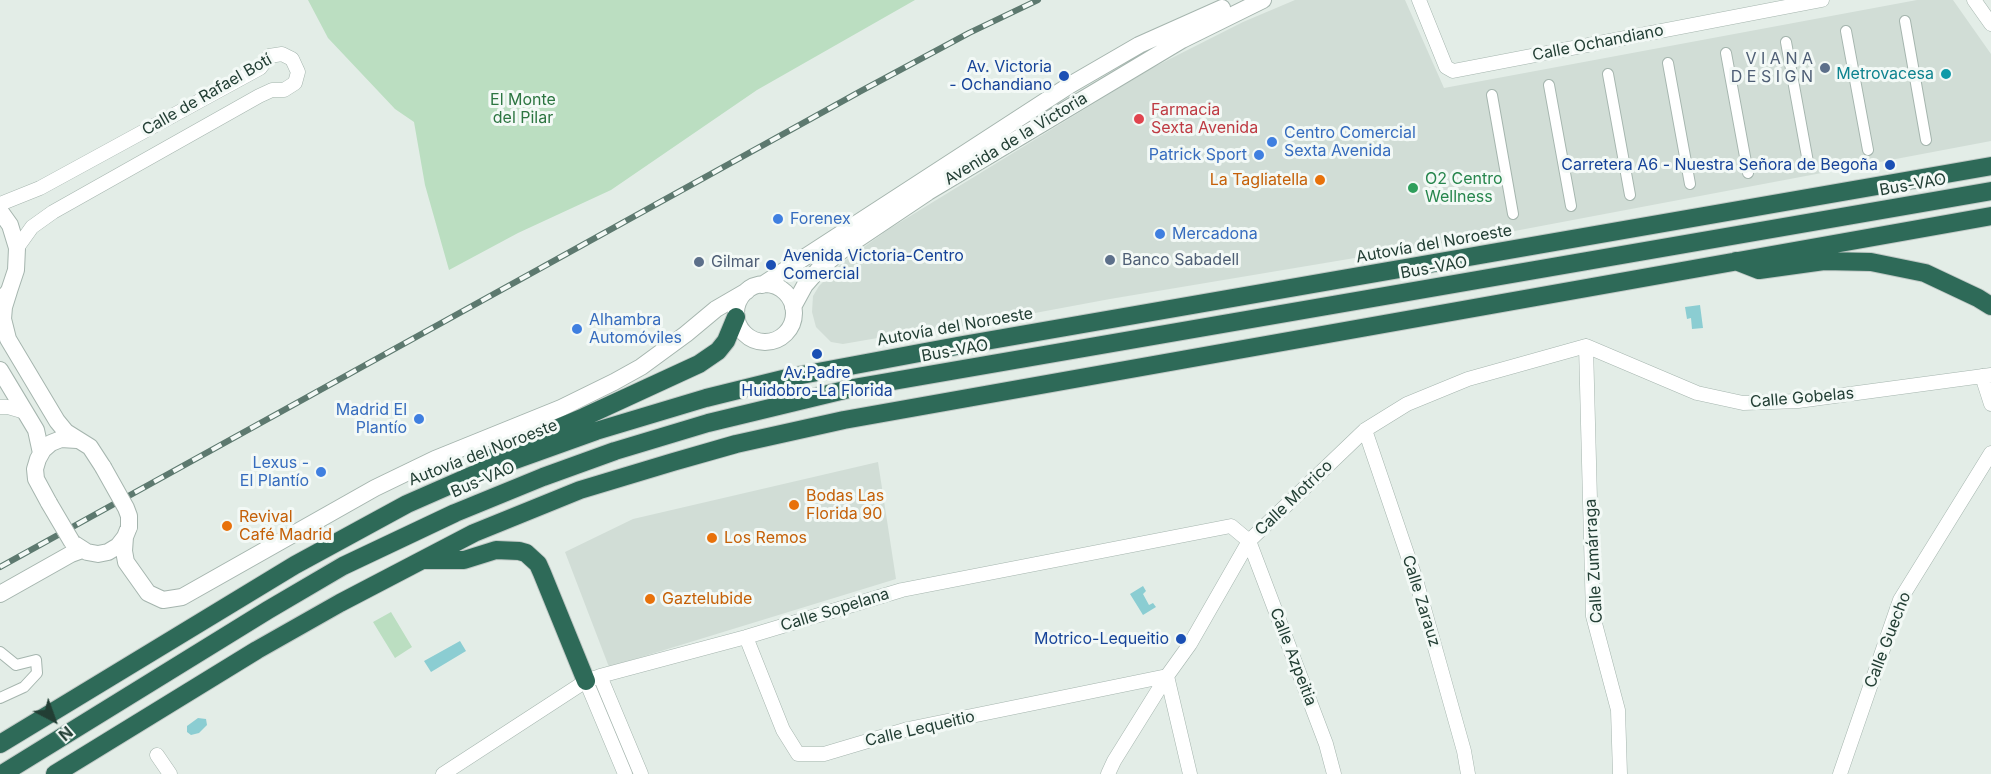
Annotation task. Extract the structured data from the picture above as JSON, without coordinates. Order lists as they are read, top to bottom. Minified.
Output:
{"streets":{"highway":["Bus-VAO","Autovía del Noroeste"],"street":["Calle Ochandiano","Calle de Rafael Botí","Avenida de la Victoria","Calle Gobelas","Calle Motrico","Calle Zumárraga","Calle Zarauz","Calle Sopelana","Calle Guecho","Calle Azpeitia","Calle Lequeitio"]},"crossings":[["Calle Gobelas","Calle Motrico"],["Calle Gobelas","Calle Zumárraga"],["Calle Motrico","Calle Zumárraga"],["Calle Motrico","Calle Zarauz"],["Calle Motrico","Calle Sopelana"],["Calle Motrico","Calle Azpeitia"],["Calle Motrico","Calle Lequeitio"],["Calle Sopelana","Calle Azpeitia"],["Calle Sopelana","Calle Lequeitio"]],"parks":["El Monte del Pilar"],"places":["V I A N A D E S I G N","Metrovacesa","Av. Victoria - Ochandiano","Farmacia Sexta Avenida","Centro Comercial Sexta Avenida","Patrick Sport","Carretera A6 - Nuestra Señora de Begoña","La Tagliatella","O2 Centro Wellness","Forenex","Mercadona","Banco Sabadell","Gilmar","Avenida Victoria-Centro Comercial","Alhambra Automóviles","Av.Padre Huidobro-La Florida","Madrid El Plantío","Lexus - El Plantío","Bodas Las Florida 90","Revival Café Madrid","Los Remos","Gaztelubide","Motrico-Lequeitio"],"north":"bottom right"}
